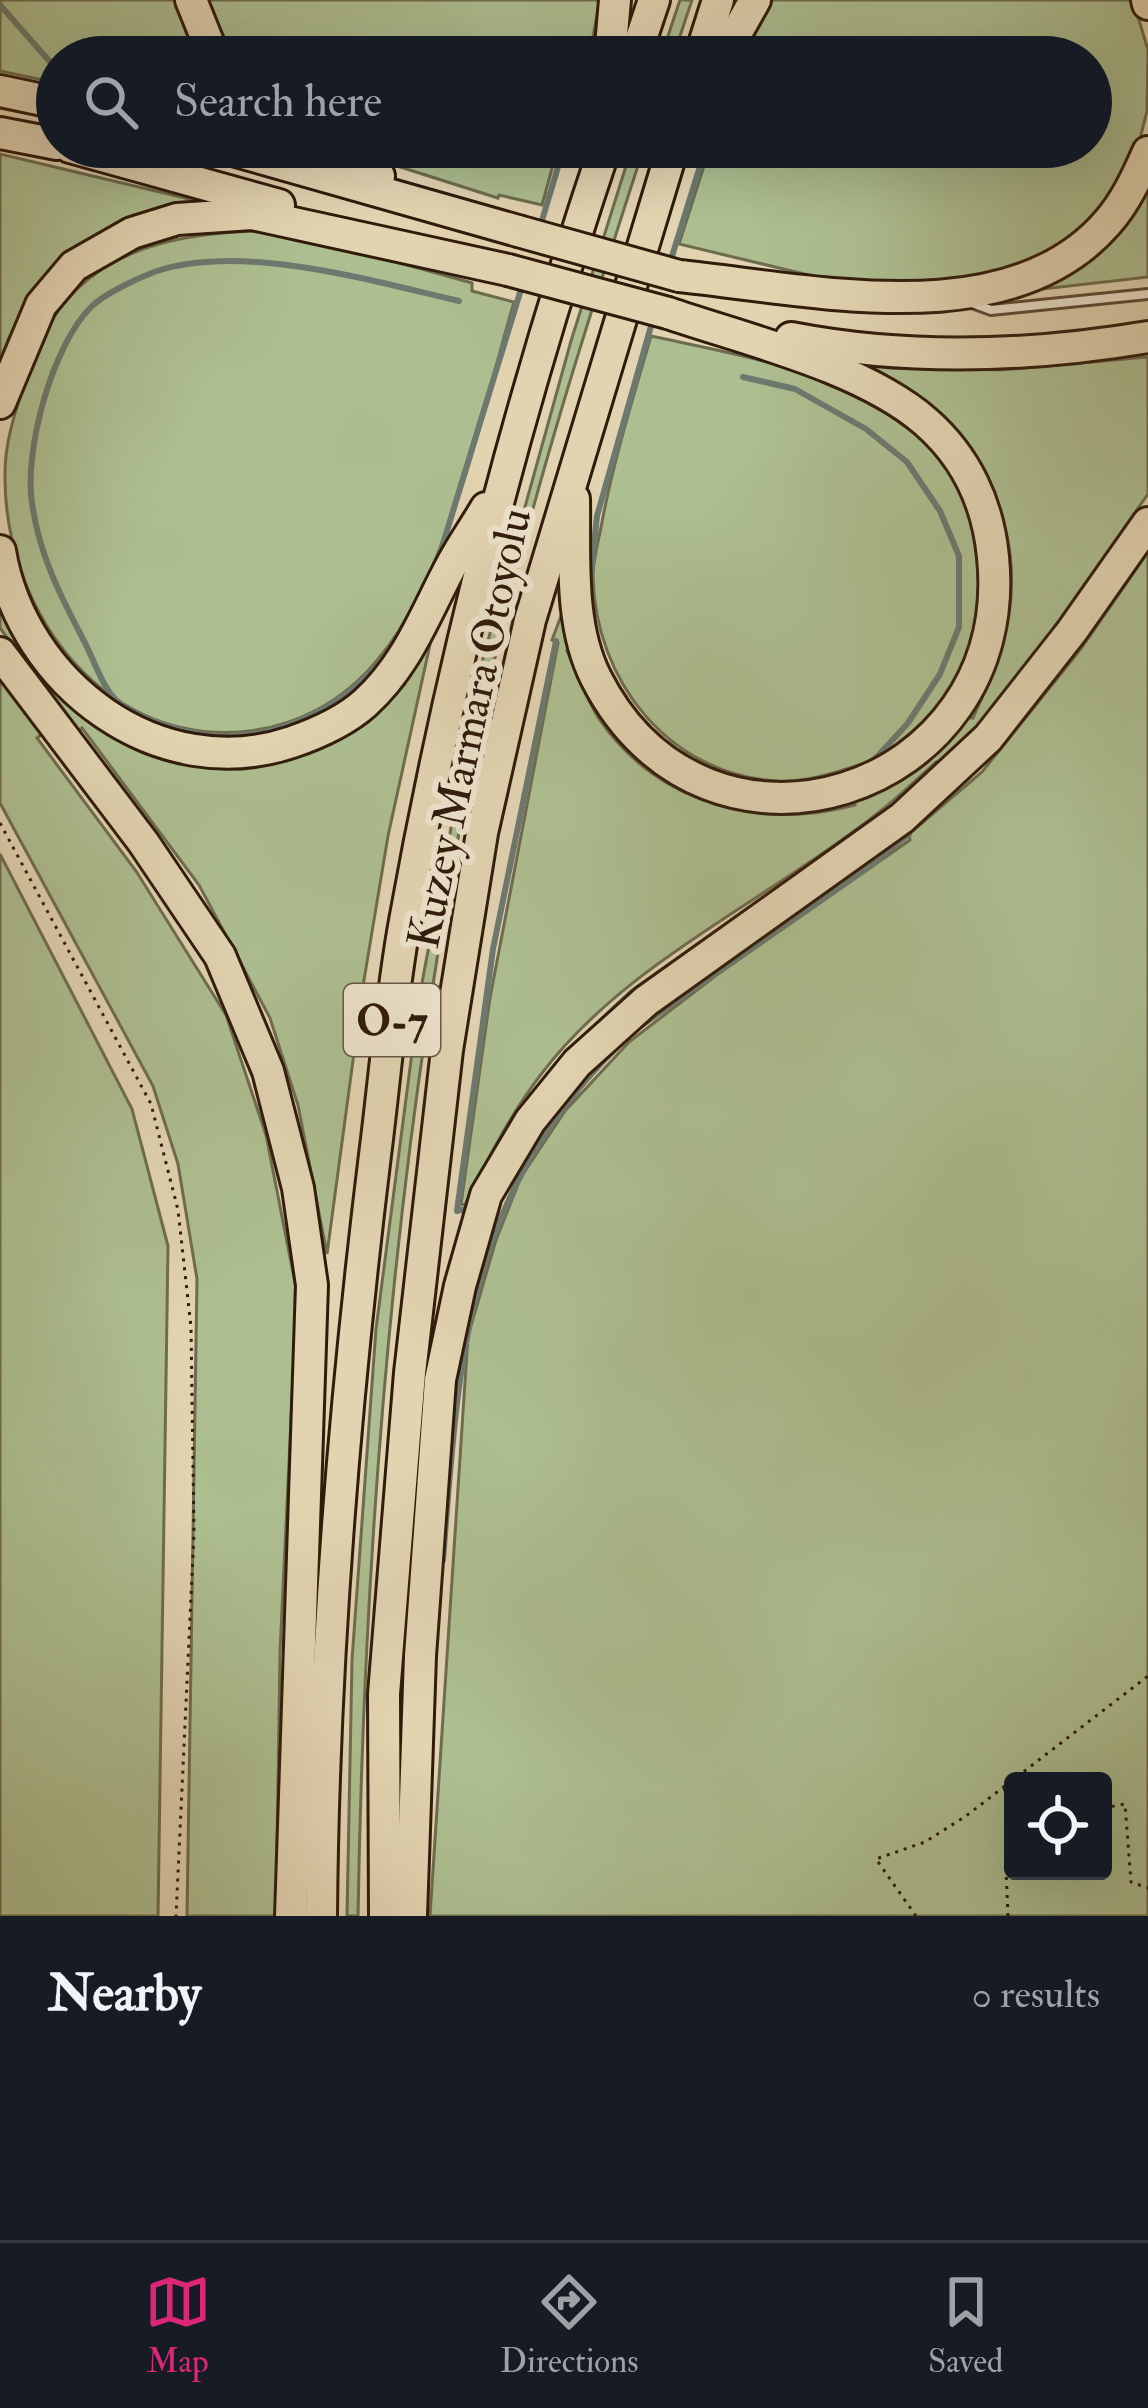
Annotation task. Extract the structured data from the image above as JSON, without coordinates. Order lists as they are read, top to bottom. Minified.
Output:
{"streets":{"highway":["Kuzey Marmara Otoyolu","O-7"]},"page":{"search":"Search here","heading":["Nearby","0 results"],"nav":["Map","Directions","Saved"]}}
